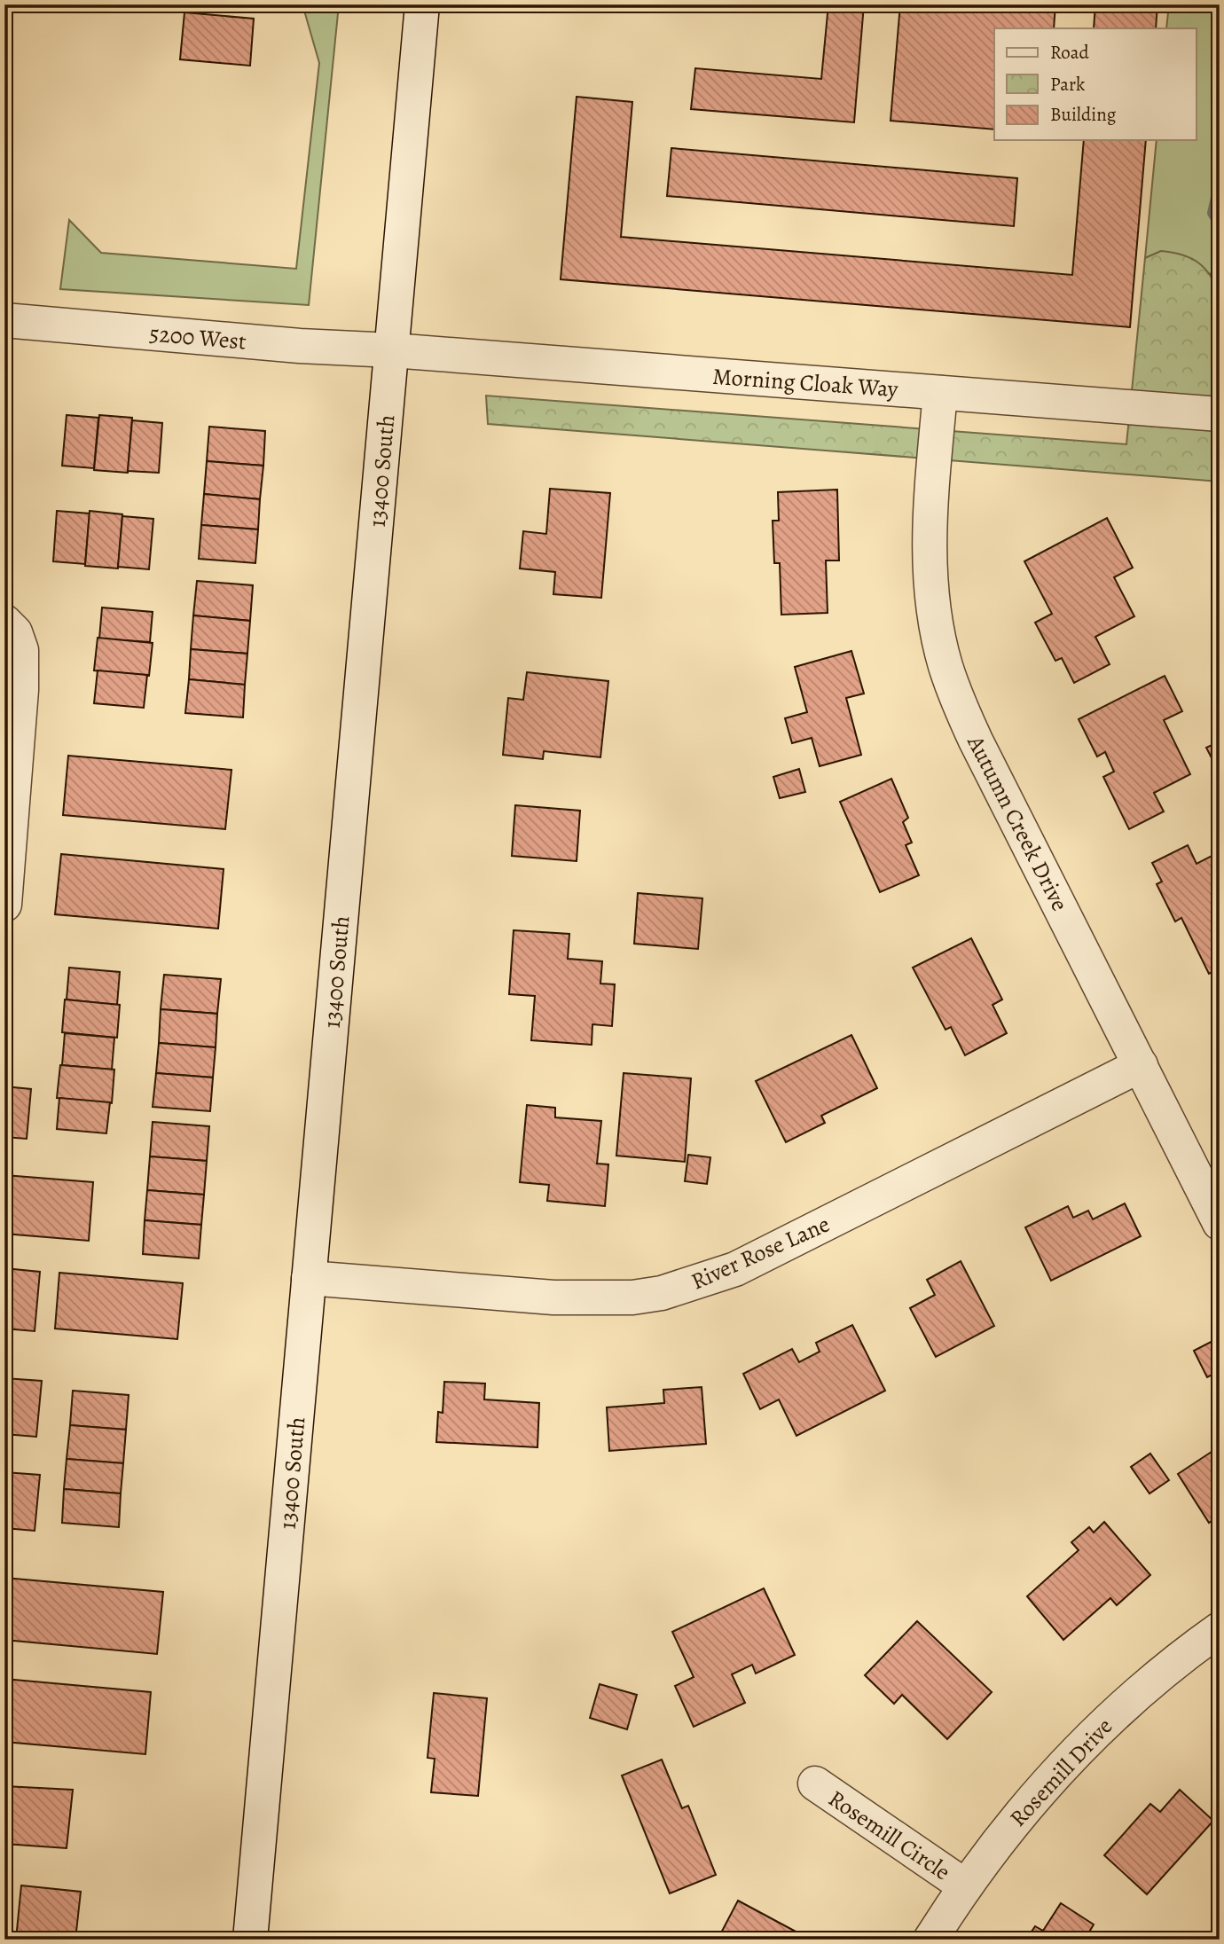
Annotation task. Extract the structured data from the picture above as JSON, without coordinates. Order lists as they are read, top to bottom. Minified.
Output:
{"streets":{"street":["5200 West","Morning Cloak Way","13400 South","Autumn Creek Drive","River Rose Lane","Rosemill Drive","Rosemill Circle"]},"crossings":[["5200 West","Morning Cloak Way"],["5200 West","13400 South"],["Morning Cloak Way","13400 South"],["Morning Cloak Way","Autumn Creek Drive"],["13400 South","River Rose Lane"],["Autumn Creek Drive","River Rose Lane"],["Rosemill Drive","Rosemill Circle"]],"legend":["Road","Park","Building"]}
